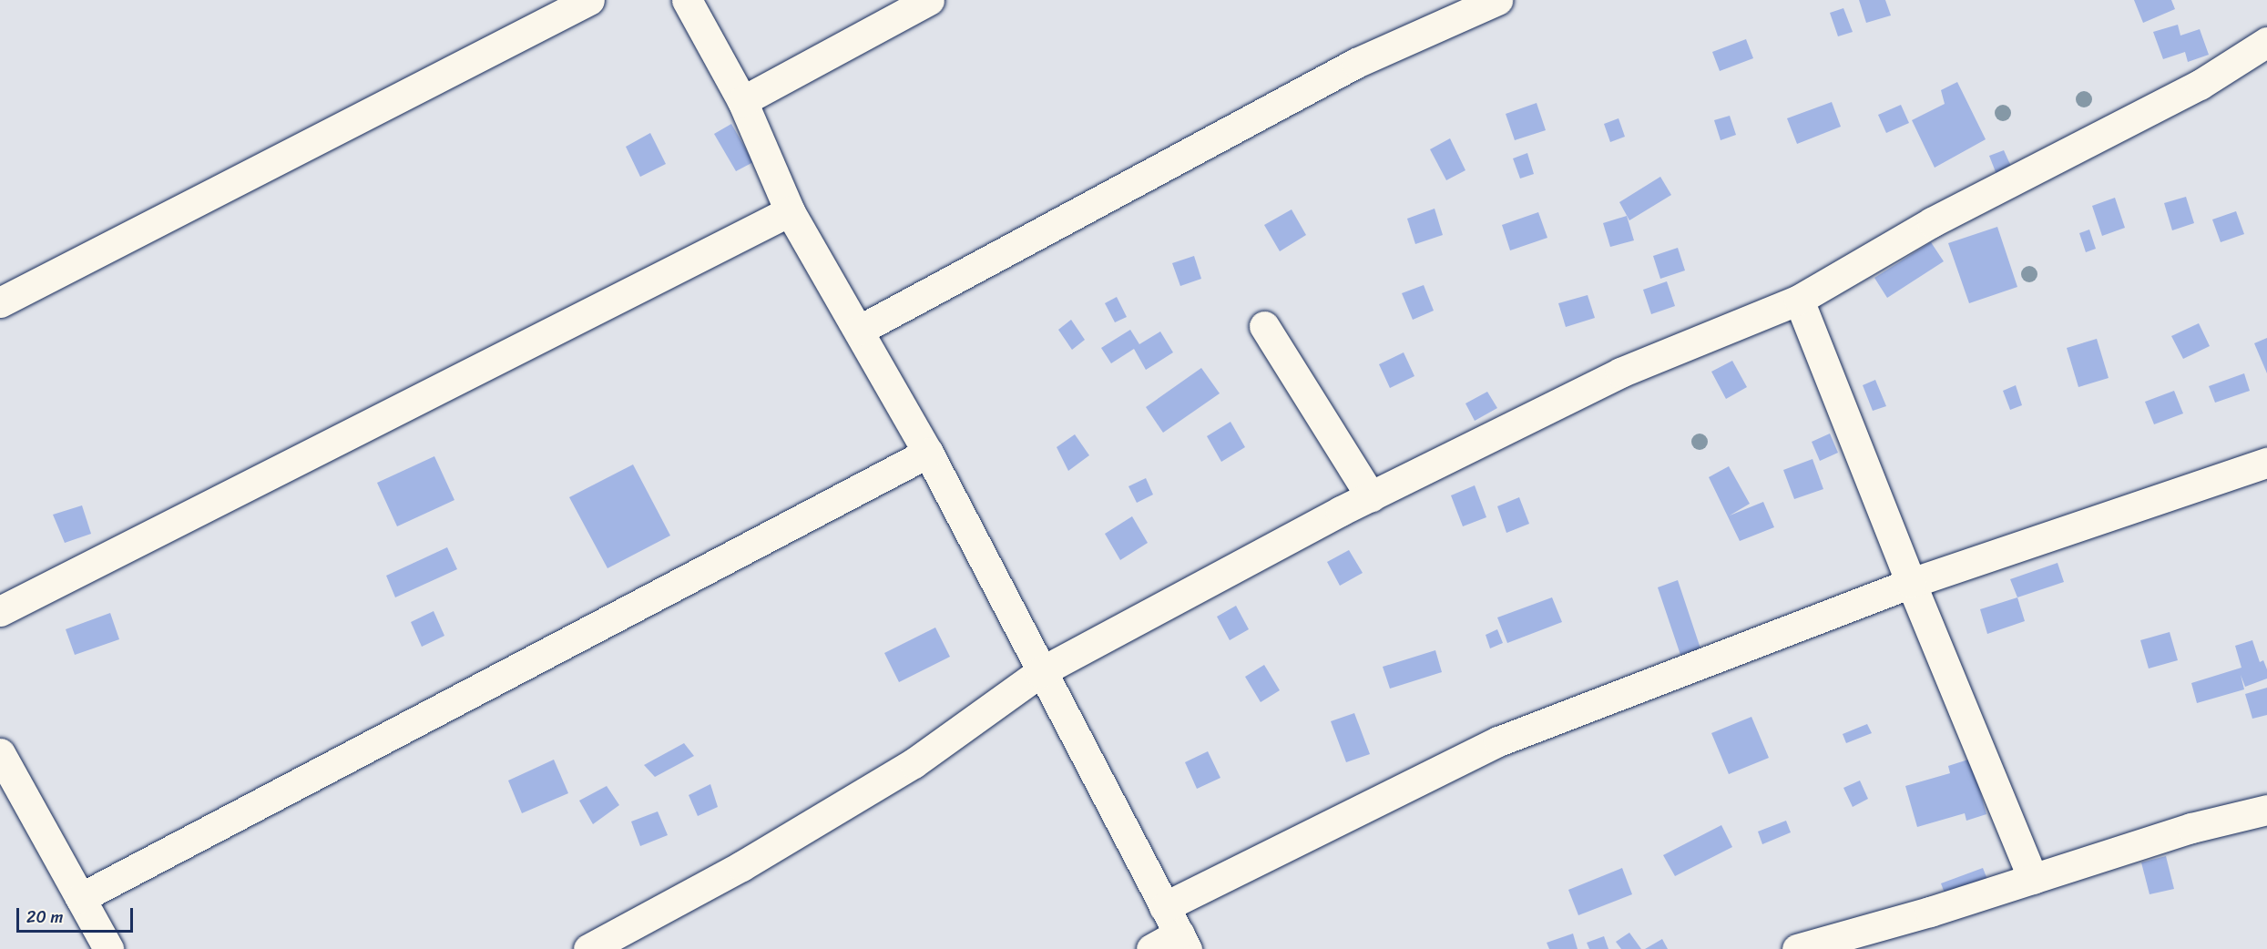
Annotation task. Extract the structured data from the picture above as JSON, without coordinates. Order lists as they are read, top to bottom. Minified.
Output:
{"scale_bar":"20 m"}
